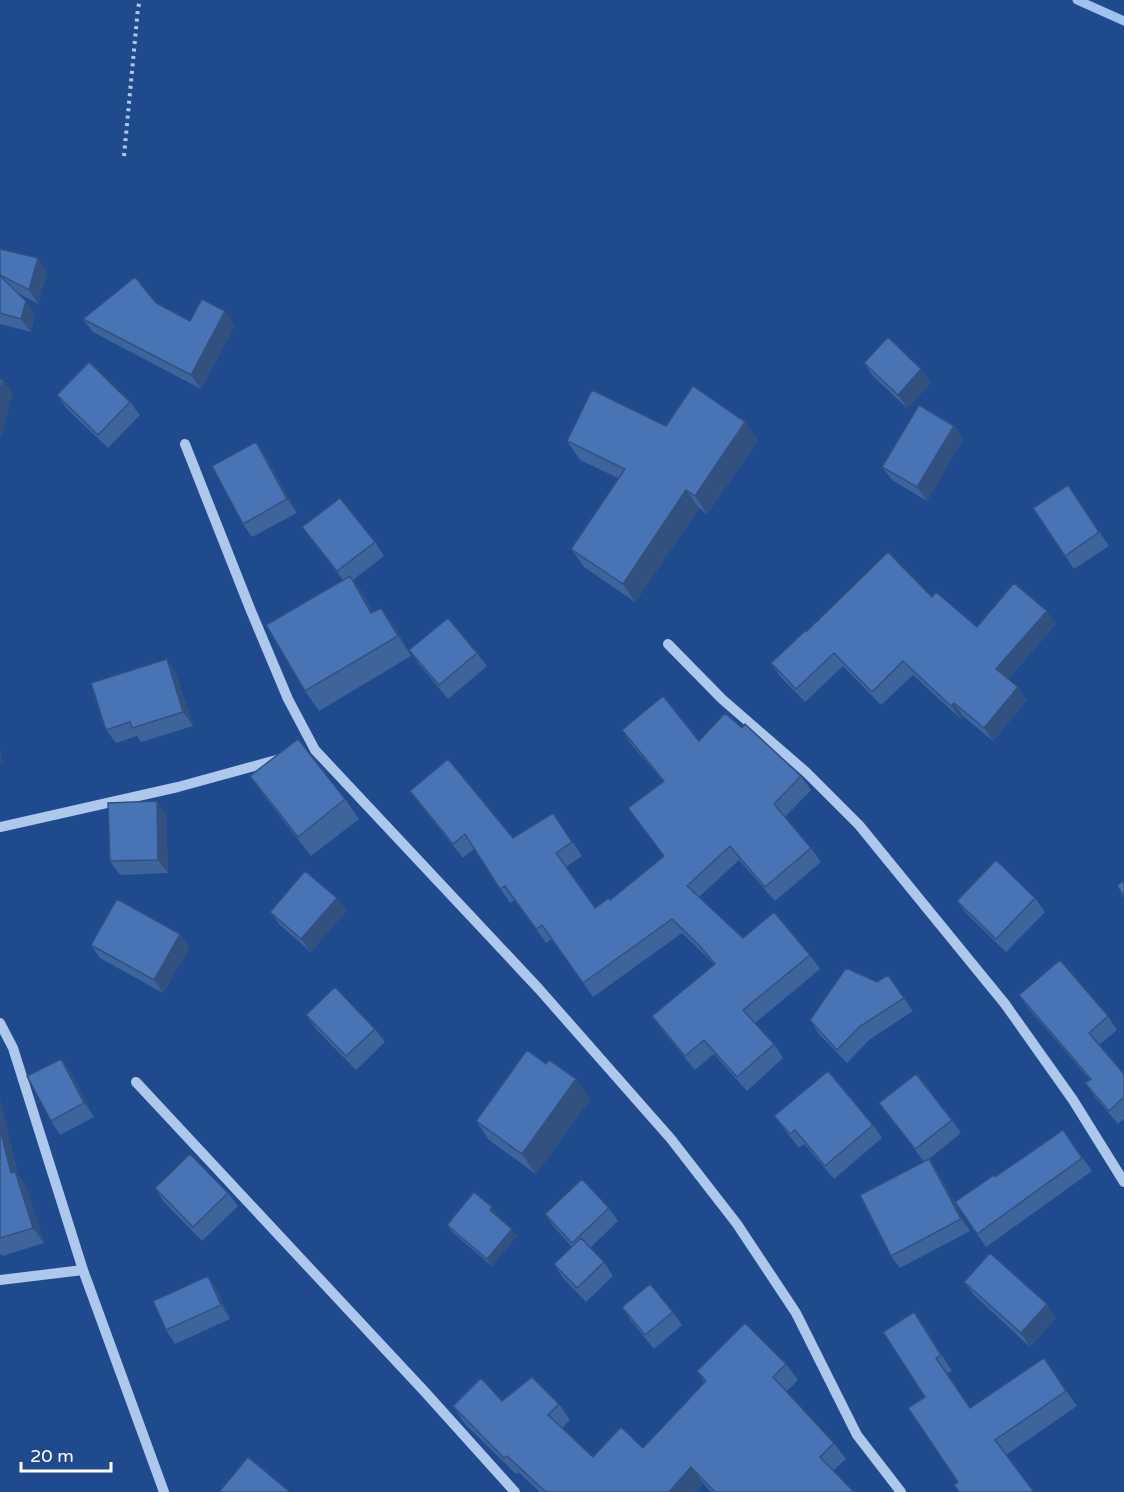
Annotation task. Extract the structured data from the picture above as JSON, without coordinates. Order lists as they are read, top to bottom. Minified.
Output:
{"scale_bar":"20 m"}
